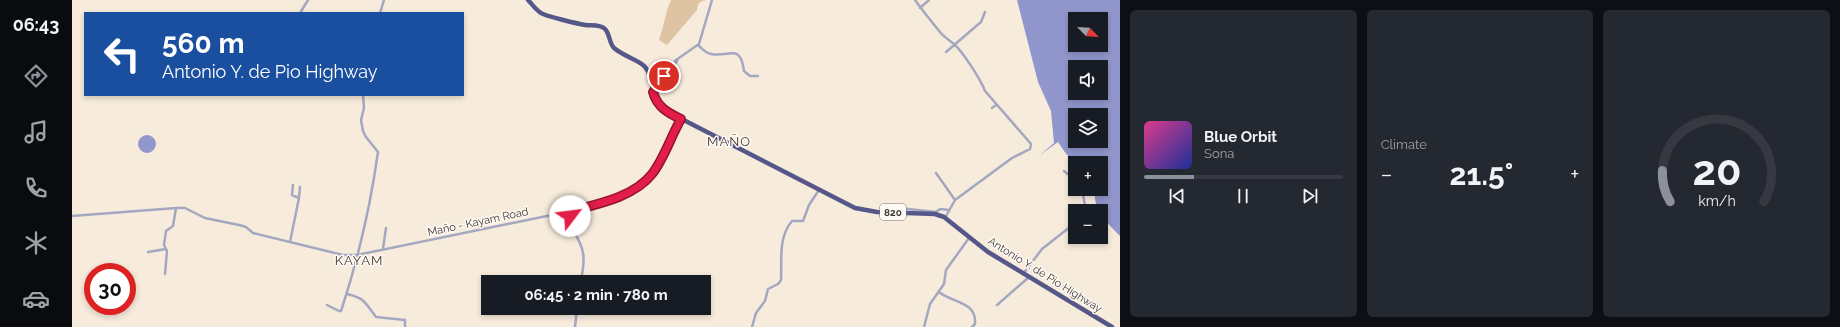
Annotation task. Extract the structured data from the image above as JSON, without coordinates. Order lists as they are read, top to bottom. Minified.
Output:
{"streets":{"highway":["820","Antonio Y. de Pio Highway"],"street":["Maño - Kayam Road"]},"crossings":[["Maño - Kayam Road","Antonio Y. de Pio Highway"]],"districts":["MAÑO","KAYAM"],"north":"bottom right","page":{"tabs":"06:43","tile":"Climate","map_buttons":["+","−"],"turn":["560 m","Antonio Y. de Pio Highway"],"song":["Blue Orbit","Sona"],"heat":["−","21.5°","+"],"limit":"30","trip":"06:45 · 2 min · 780 m","gauge":["20","km/h"]}}
